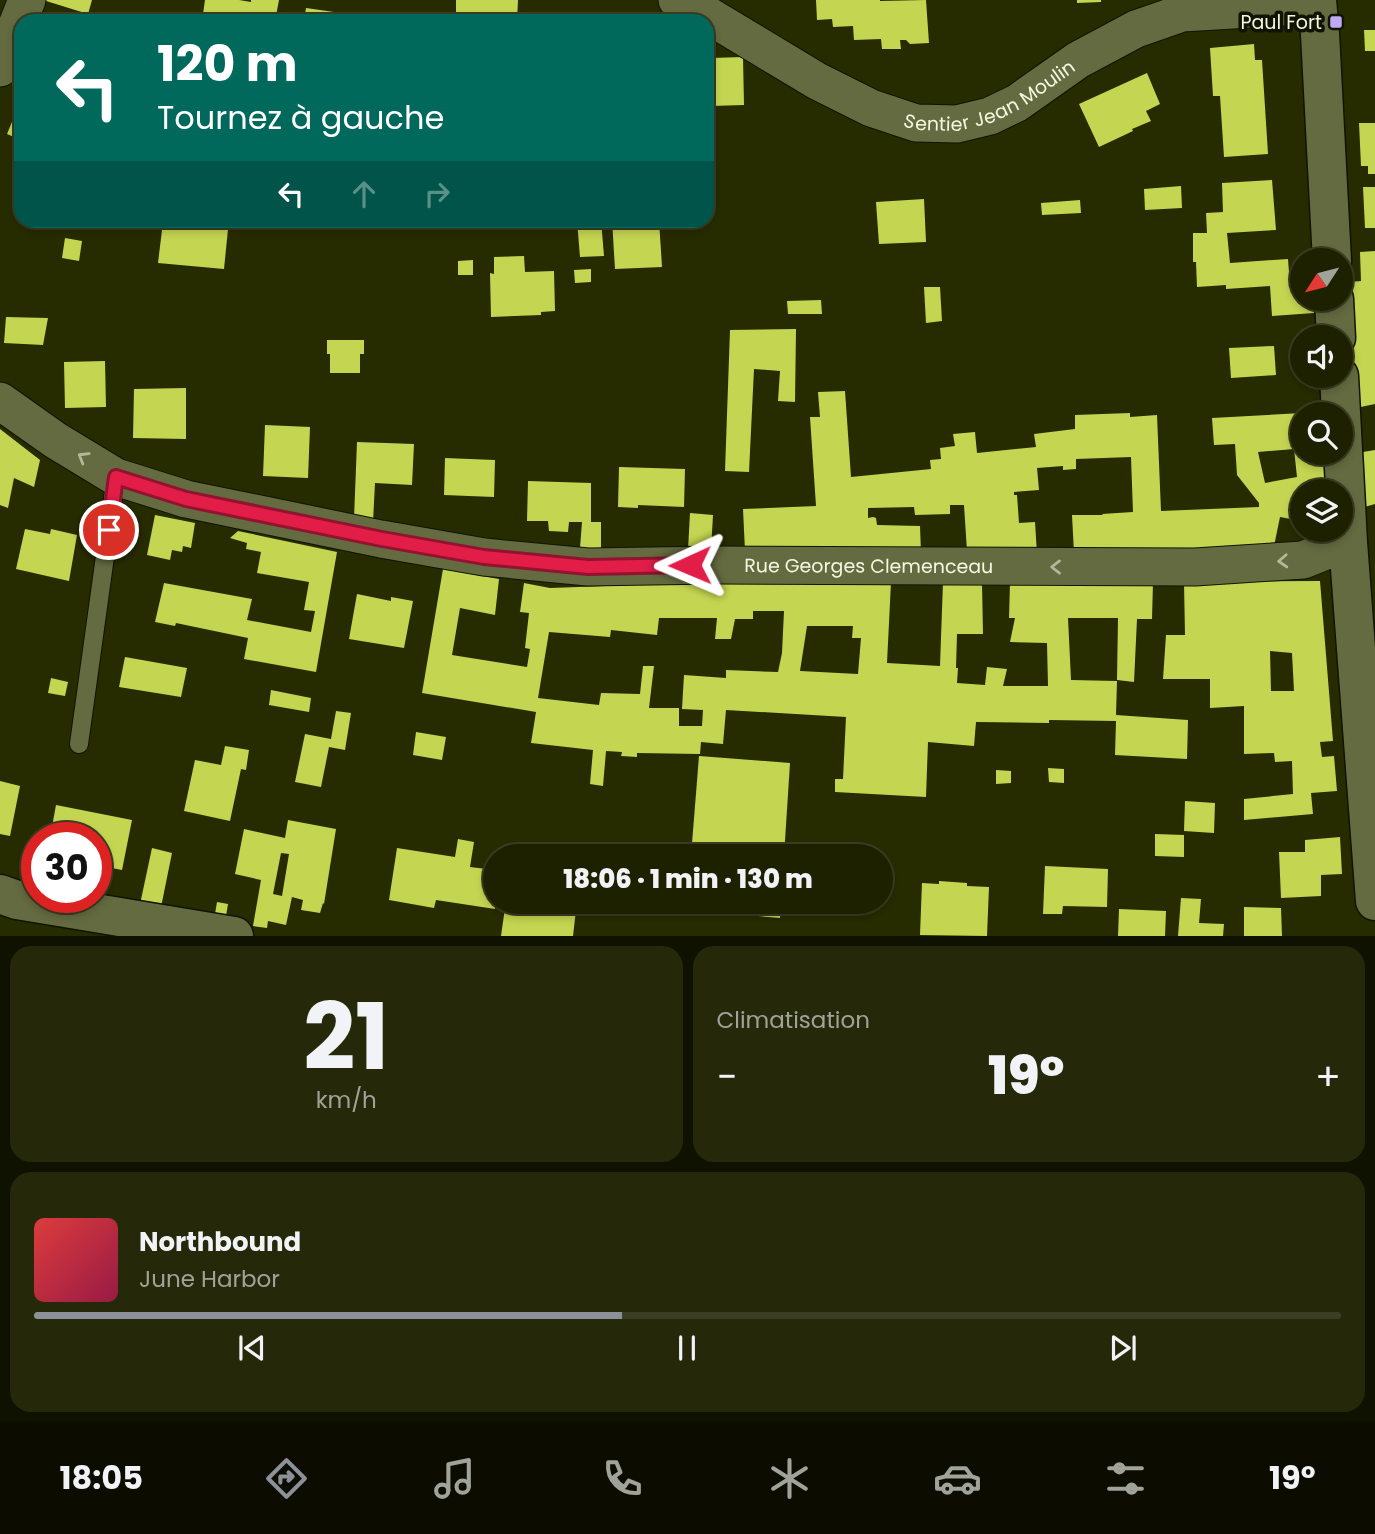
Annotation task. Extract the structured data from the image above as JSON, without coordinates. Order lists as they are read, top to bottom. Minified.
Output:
{"streets":{"street":["Sentier Jean Moulin","Rue Georges Clemenceau"]},"one_way":["Rue Georges Clemenceau"],"places":{"transit":["Paul Fort"]},"north":"bottom left","page":{"turn":["120 m","Tournez à gauche"],"limit":"30","trip":"18:06 · 1 min · 130 m","tile":[["21","km/h"],"Climatisation"],"heat":["−","19°","+"],"song":["Northbound","June Harbor"],"tabs":["18:05","19°"]}}
